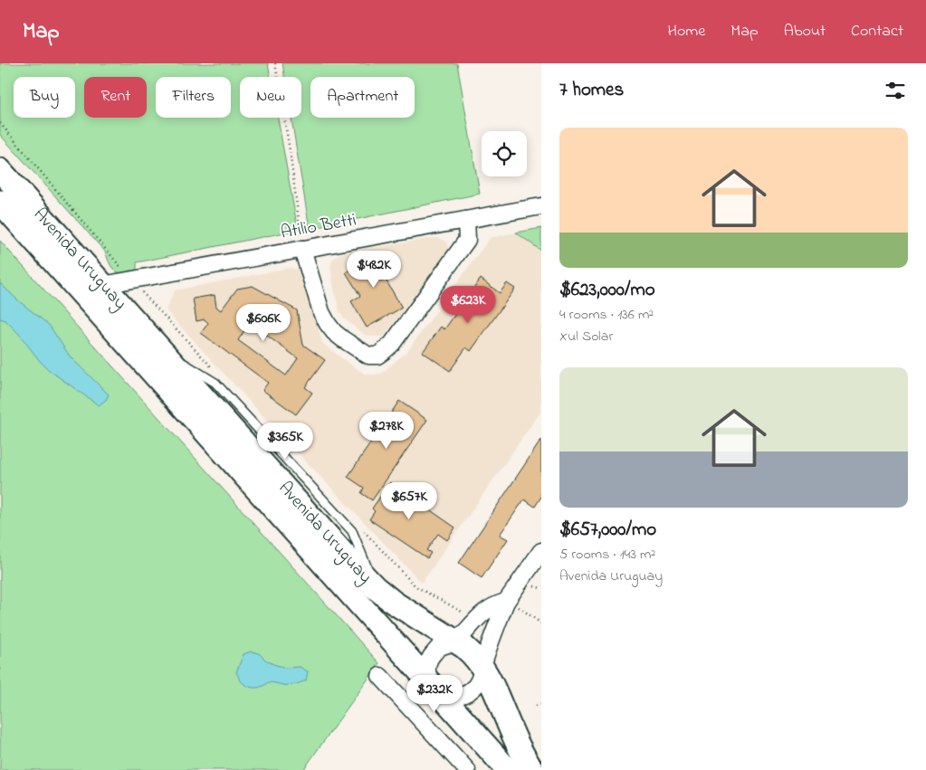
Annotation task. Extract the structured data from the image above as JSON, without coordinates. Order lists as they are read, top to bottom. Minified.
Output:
{"streets":{"main road":["Avenida Uruguay"],"street":["Atilio Betti"]},"crossings":[["Atilio Betti","Avenida Uruguay"]],"page":{"header":"Map","nav":["Home","Map","About","Contact"],"heading":"7 homes","chip":["Buy","Rent","Filters","New","Apartment"],"list":[{"name":"$623,000/mo","note":"4 rooms · 136 m² · Xul Solar"},{"name":"$657,000/mo","note":"5 rooms · 143 m² · Avenida Uruguay"}],"price":["$482K","$623K","$606K","$278K","$365K","$657K","$232K"]}}
